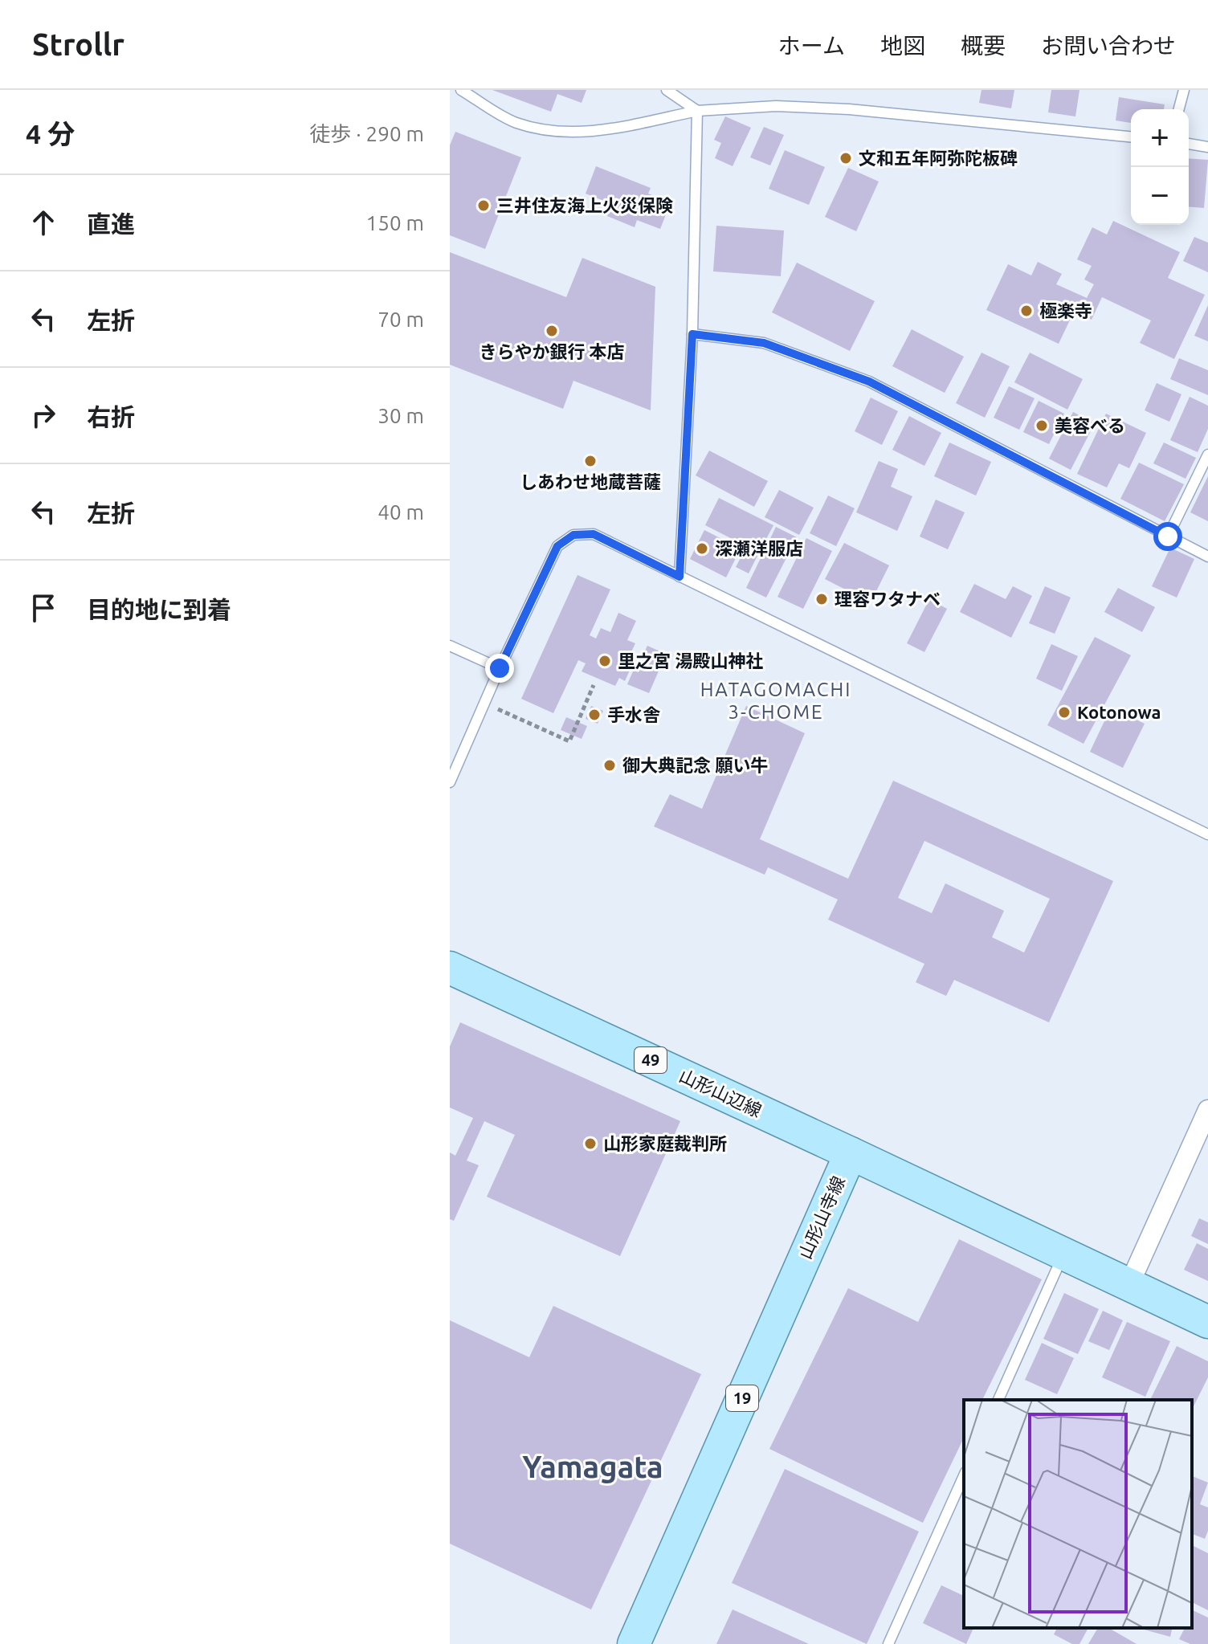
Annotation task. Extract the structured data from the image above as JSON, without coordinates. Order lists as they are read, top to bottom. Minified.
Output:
{"streets":{"main road":["49","山形山辺線","山形山寺線","19"]},"crossings":[["山形山辺線","山形山寺線"]],"districts":["HATAGOMACHI 3-CHOME","Yamagata"],"places":["文和五年阿弥陀板碑","三井住友海上火災保険","極楽寺","きらやか銀行 本店","美容べる","しあわせ地蔵菩薩","深瀬洋服店","理容ワタナベ","里之宮 湯殿山神社","Kotonowa","手水舎","御大典記念 願い牛","山形家庭裁判所"],"page":{"header":"Strollr","nav":["ホーム","地図","概要","お問い合わせ"],"heading":["4 分","徒歩 · 290 m"],"map_buttons":["+","−"],"list":[["直進","150 m"],["左折","70 m"],["右折","30 m"],["左折","40 m"],"目的地に到着"]}}
